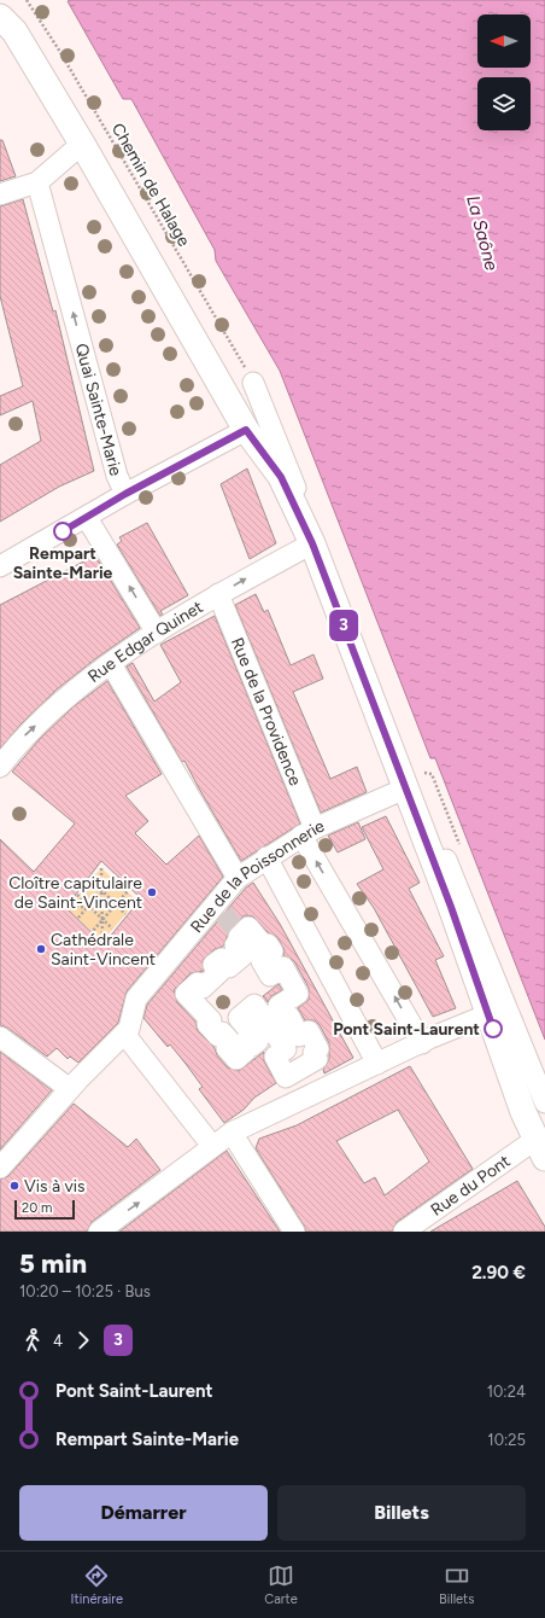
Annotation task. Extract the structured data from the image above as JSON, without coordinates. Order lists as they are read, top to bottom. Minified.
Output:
{"streets":{"street":["Quai Sainte-Marie","Rue Edgar Quinet","Rue de la Providence","Rue de la Poissonnerie","Rue du Pont"],"path":["Chemin de Halage"]},"crossings":[["Rue Edgar Quinet","Rue de la Providence"],["Rue de la Providence","Rue de la Poissonnerie"]],"one_way":["Quai Sainte-Marie","Rue Edgar Quinet"],"water":["La Saône"],"places":["Rempart Sainte-Marie","Cloître capitulaire de Saint-Vincent","Cathédrale Saint-Vincent","Pont Saint-Laurent","Vis à vis"],"lines":["bus line 3"],"scale_bar":"20 m","north":"left","page":{"on_map":"3","scale":"20 m","heading":["5 min","10:20 – 10:25 · Bus","2.90 €"],"legs":["4","3"],"list":[{"name":"Pont Saint-Laurent","value":"10:24"},{"name":"Rempart Sainte-Marie","value":"10:25"}],"buttons":["Démarrer","Billets"],"tabs":["Itinéraire","Carte","Billets"]}}
